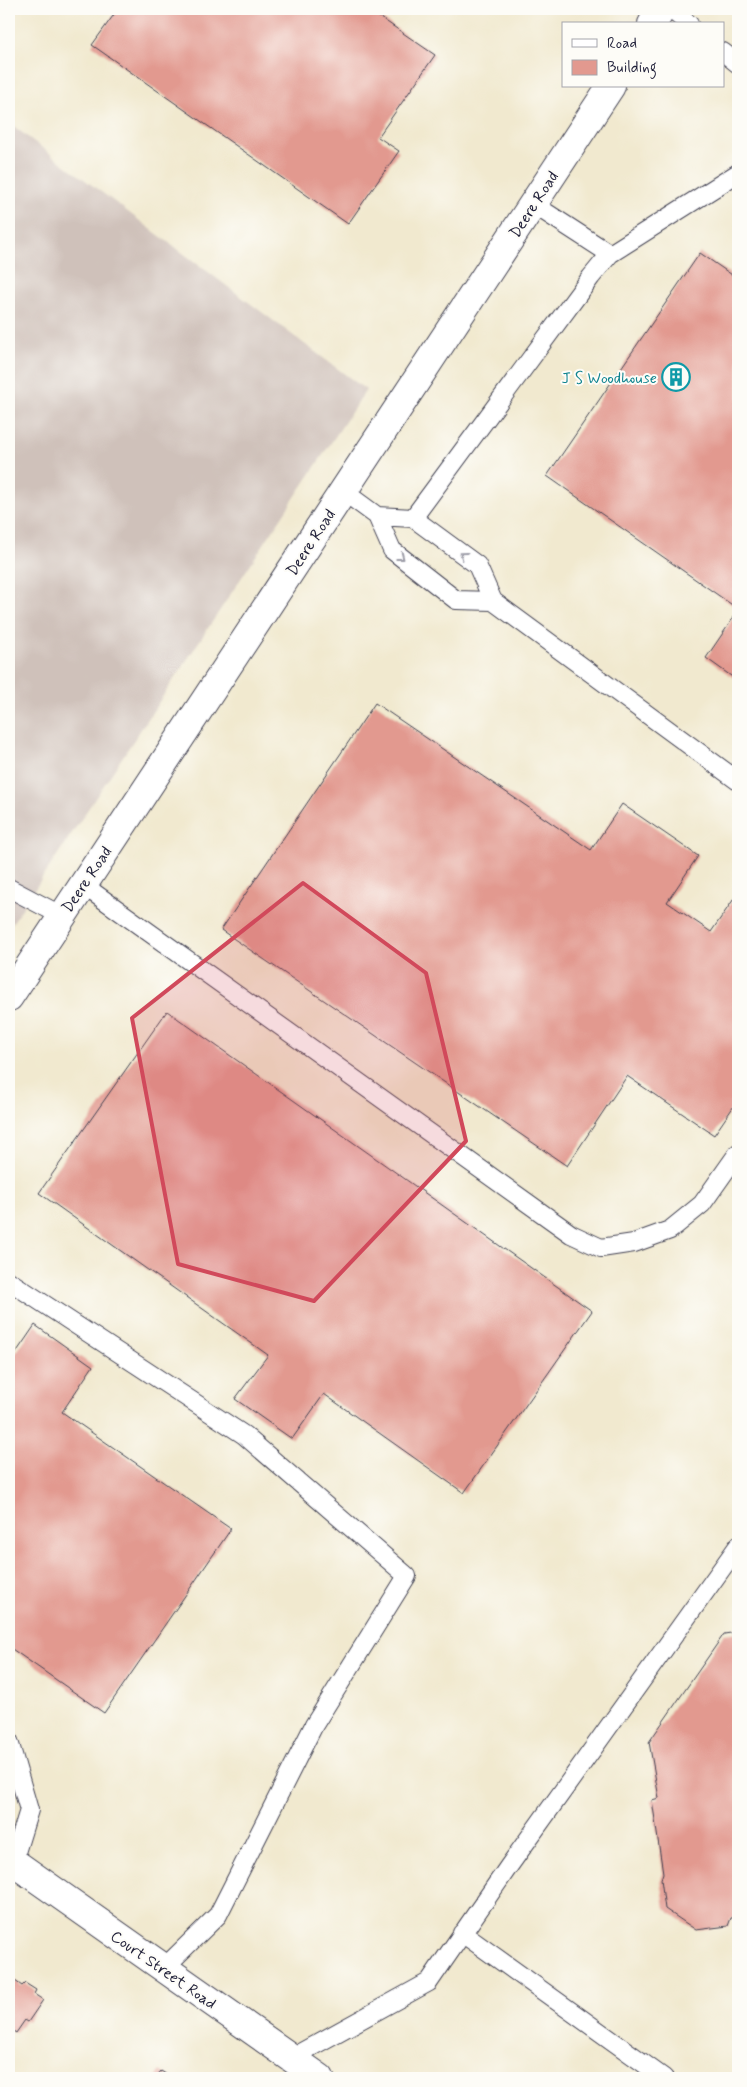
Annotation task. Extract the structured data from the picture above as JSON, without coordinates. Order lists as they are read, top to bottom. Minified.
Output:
{"streets":{"street":["Deere Road","Court Street Road"]},"places":{"building":["J S Woodhouse"]},"legend":["Road","Building"]}
